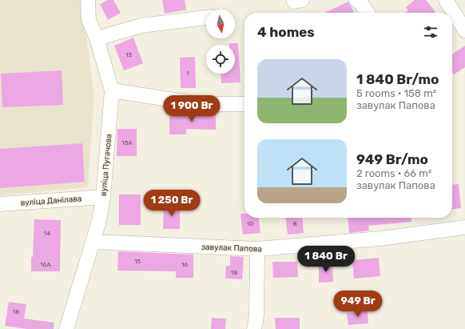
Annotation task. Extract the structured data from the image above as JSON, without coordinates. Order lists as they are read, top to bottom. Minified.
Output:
{"streets":{"street":["вуліца Пугачова","вуліца Данілава","завулак Папова"]},"crossings":[["вуліца Пугачова","вуліца Данілава"],["вуліца Пугачова","завулак Папова"]],"house_numbers":["13","1","15А","10","8","14","15","16А","16","18","18"],"north":"bottom","page":{"heading":"4 homes","list":[{"name":"1 840 Br/mo","note":"5 rooms · 158 m² · завулак Папова"},{"name":"949 Br/mo","note":"2 rooms · 66 m² · завулак Папова"}],"price":["1 900 Br","1 250 Br","1 840 Br","949 Br"]}}
